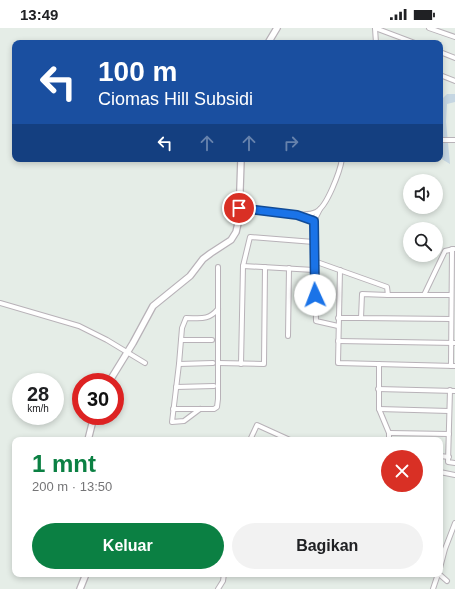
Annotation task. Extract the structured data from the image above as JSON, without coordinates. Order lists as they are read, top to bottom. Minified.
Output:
{"page":{"status":"13:49","turn":["100 m","Ciomas Hill Subsidi"],"speed":"28 km/h","limit":"30","heading":["1 mnt","200 m · 13:50"],"buttons":["Keluar","Bagikan"]}}
